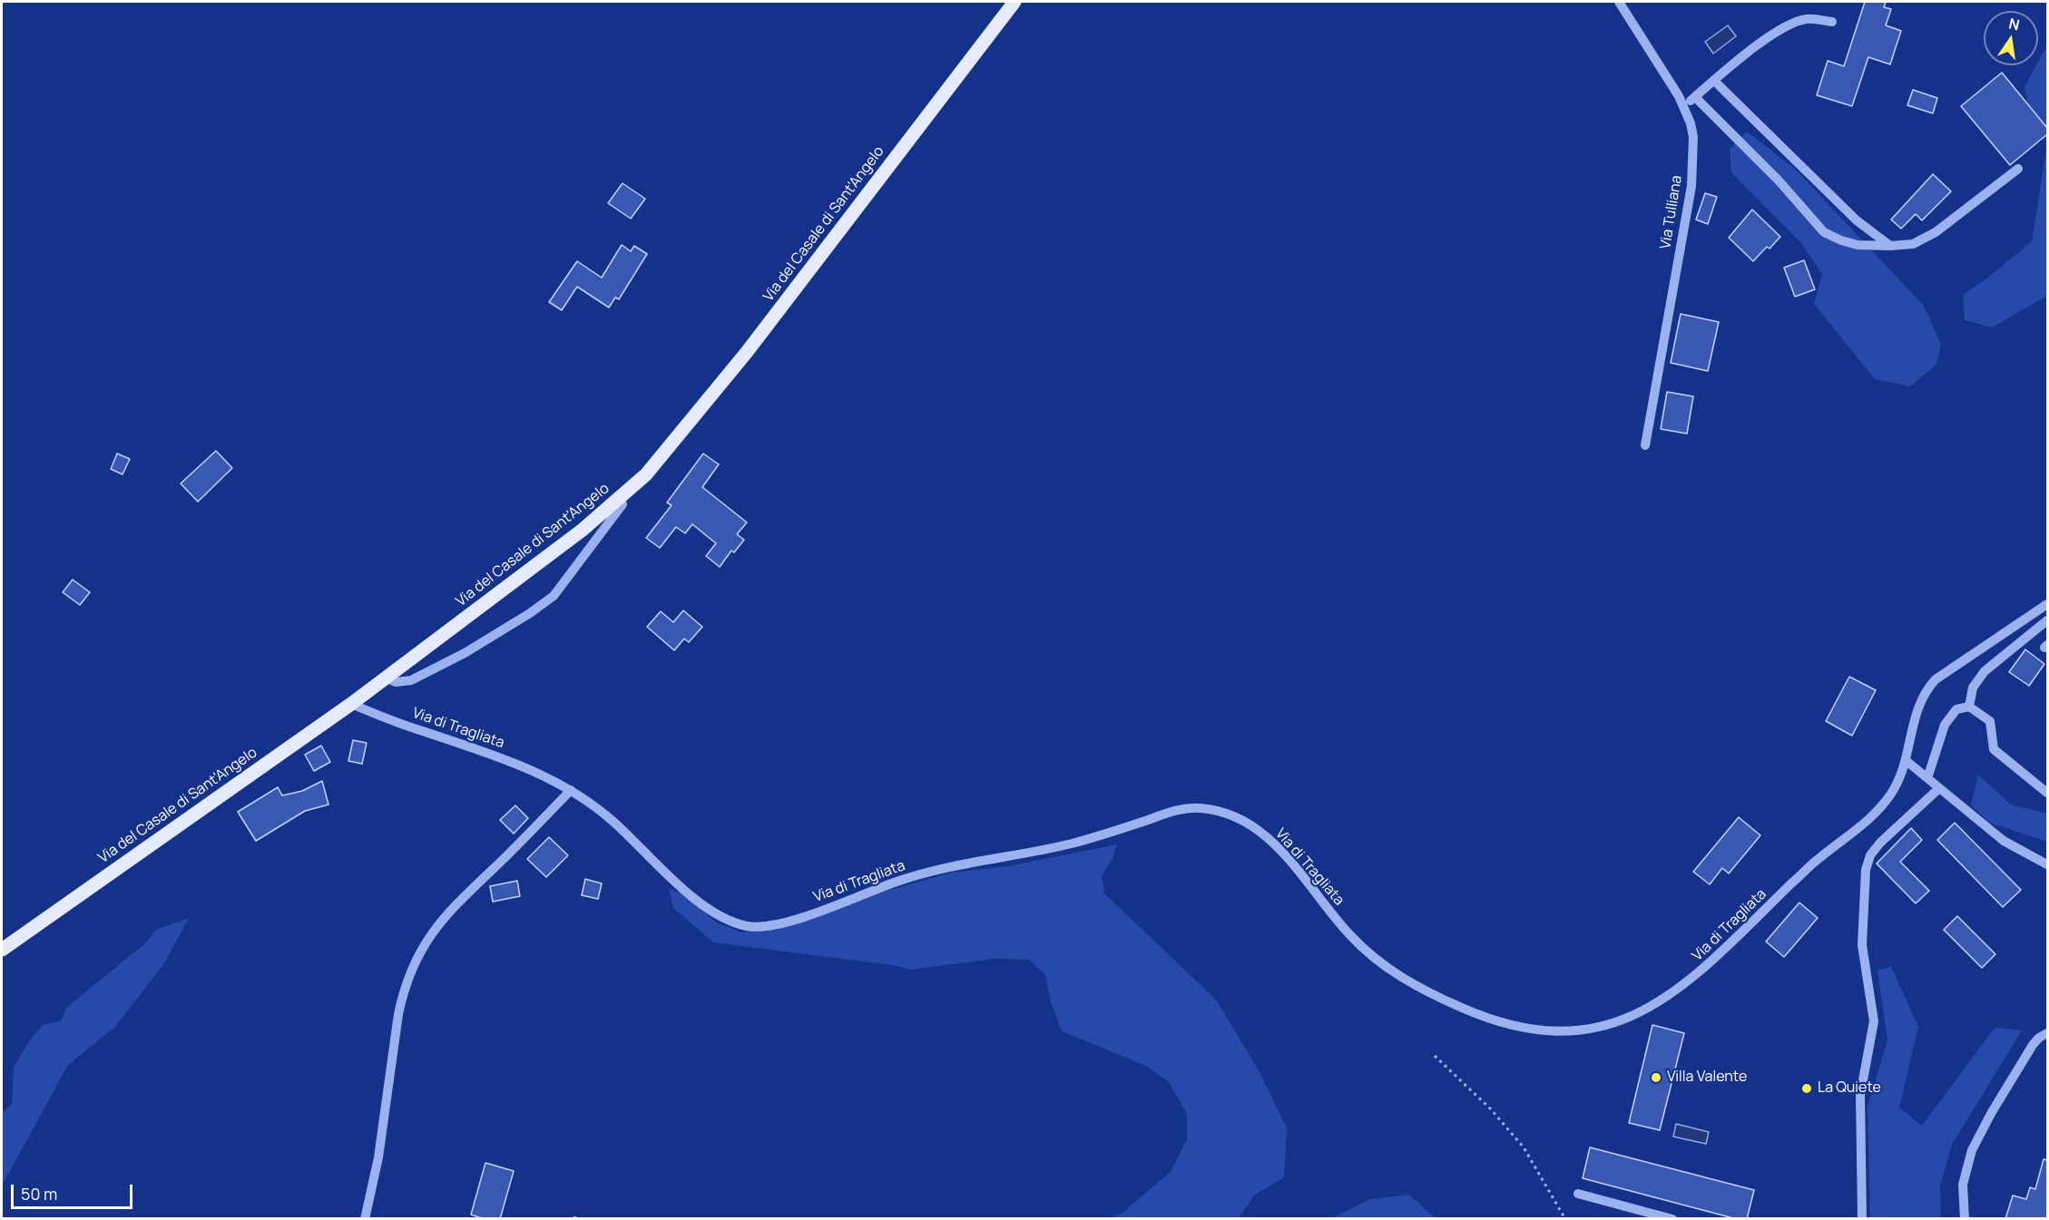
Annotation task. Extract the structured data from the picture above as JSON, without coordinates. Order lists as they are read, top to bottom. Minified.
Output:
{"streets":{"main road":["Via del Casale di Sant'Angelo"],"street":["Via Tulliana","Via di Tragliata"]},"crossings":[["Via del Casale di Sant'Angelo","Via di Tragliata"]],"places":["Villa Valente","La Quiete"],"scale_bar":"50 m","north":"top"}
